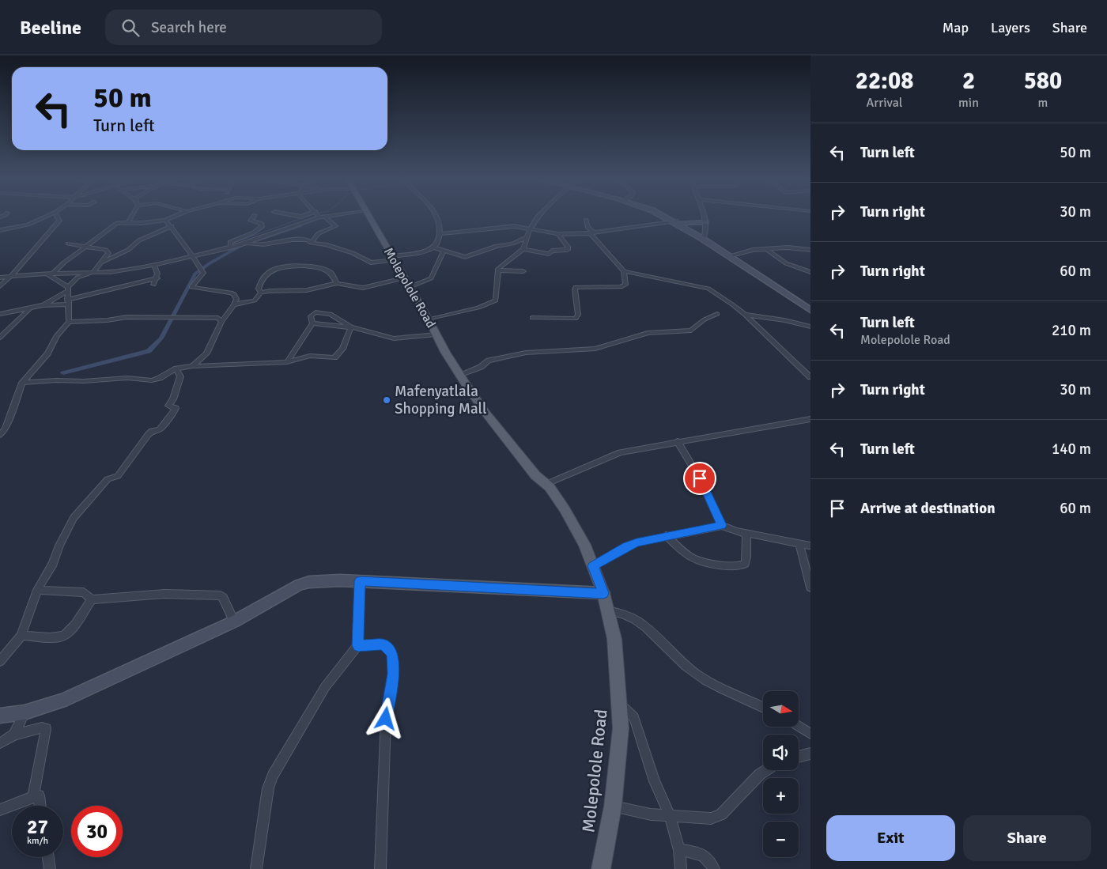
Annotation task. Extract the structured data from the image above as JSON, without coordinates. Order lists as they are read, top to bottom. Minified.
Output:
{"streets":{"main road":["Molepolole Road"]},"places":["Mafenyatlala Shopping Mall"],"north":"right","page":{"header":"Beeline","search":"Search here","nav":["Map","Layers","Share"],"eta":["22:08","Arrival","2","min","580","m"],"turn":["50 m","Turn left"],"list":[{"name":"Turn left","value":"50 m"},{"name":"Turn right","value":"30 m"},{"name":"Turn right","value":"60 m"},{"name":"Turn left","note":"Molepolole Road","value":"210 m"},{"name":"Turn right","value":"30 m"},{"name":"Turn left","value":"140 m"},{"name":"Arrive at destination","value":"60 m"}],"map_buttons":["+","−"],"speed":"27 km/h","limit":"30","buttons":["Exit","Share"]}}
